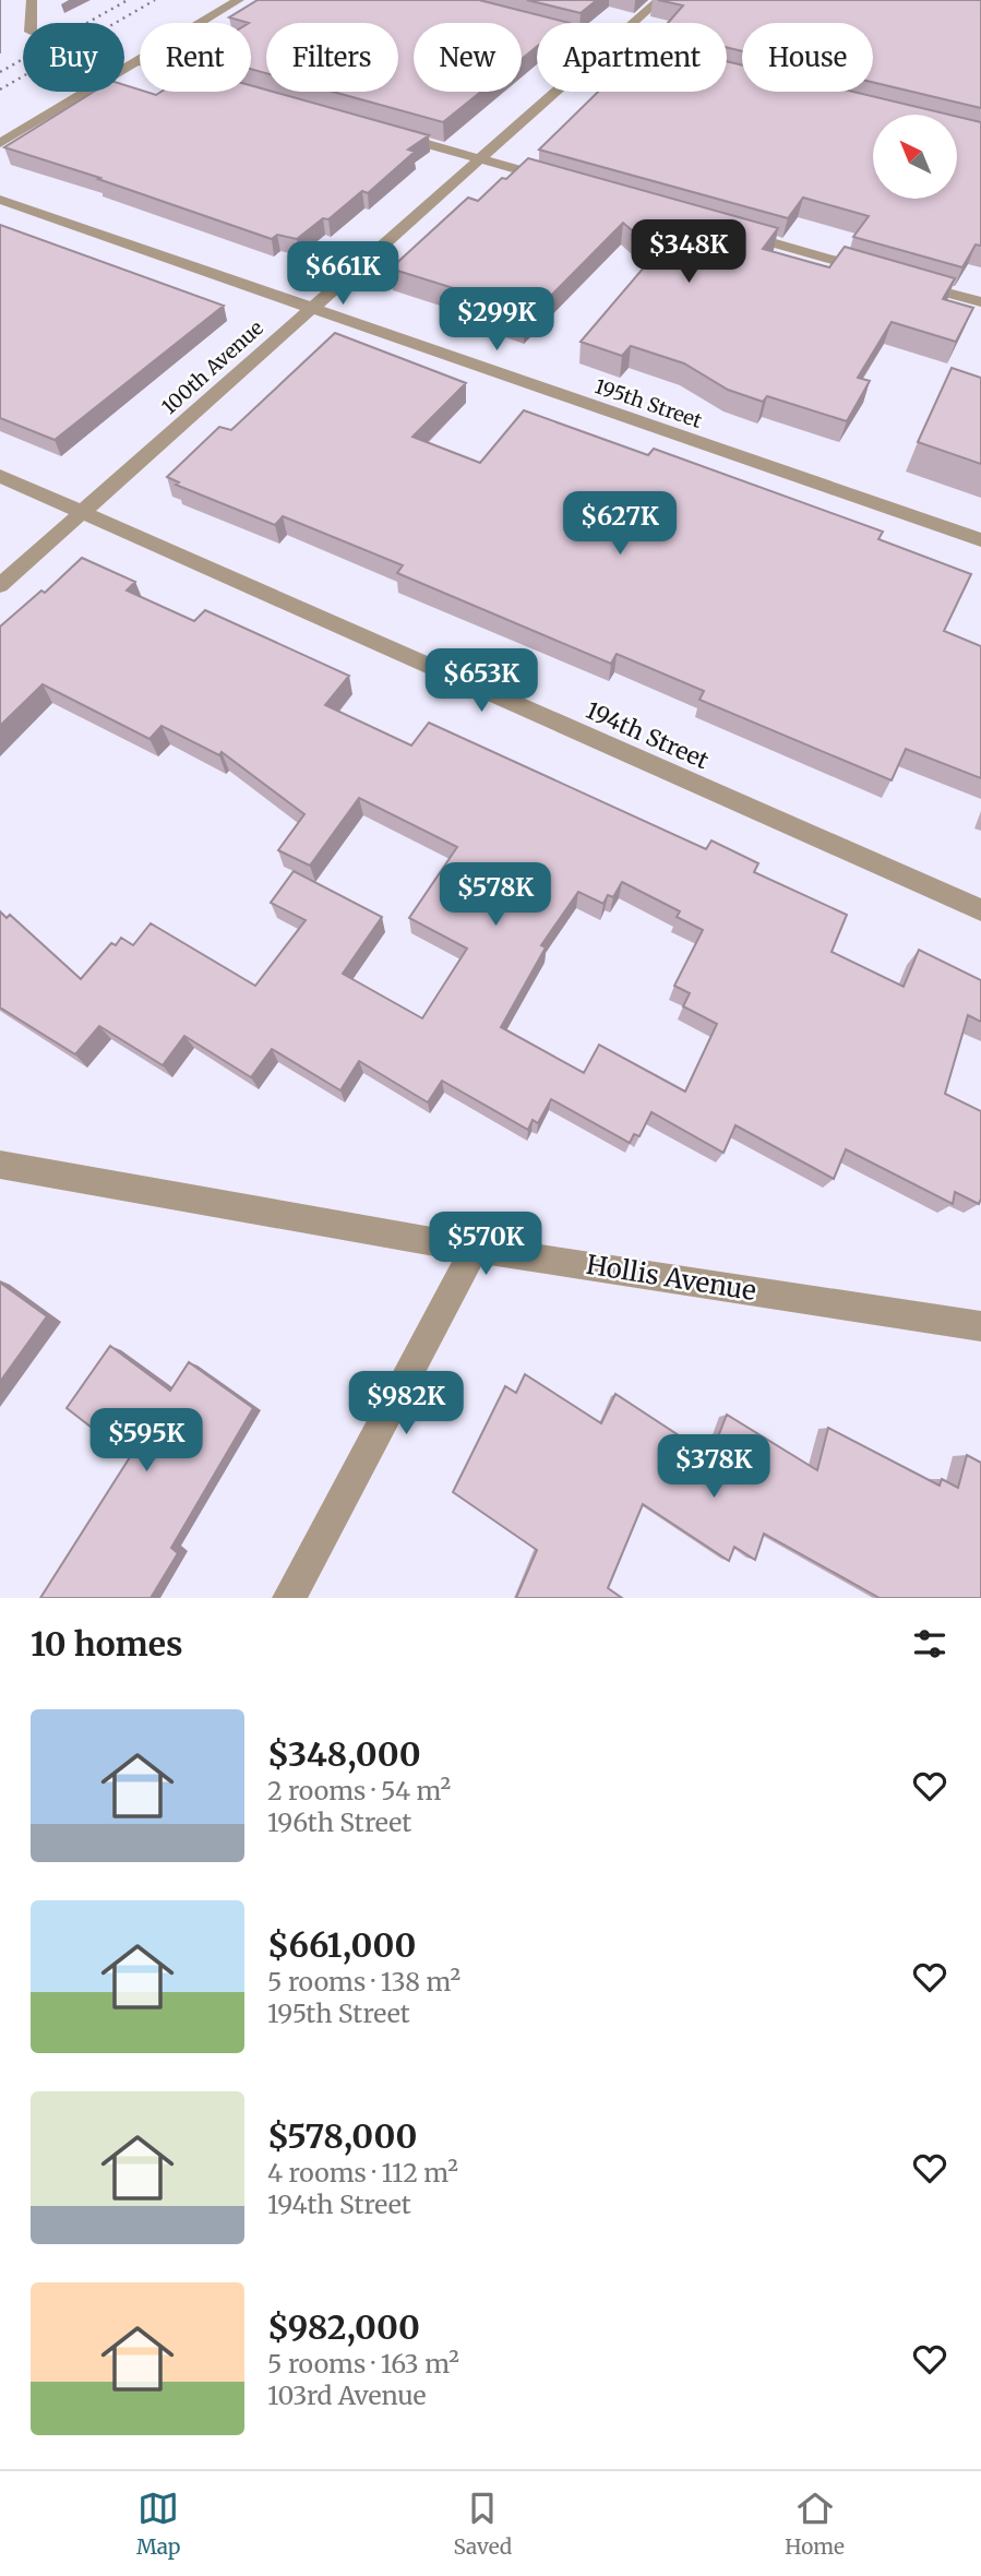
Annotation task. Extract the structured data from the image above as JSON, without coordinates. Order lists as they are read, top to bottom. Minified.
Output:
{"streets":{"street":["100th Avenue","195th Street","194th Street","Hollis Avenue"]},"crossings":[["100th Avenue","195th Street"],["100th Avenue","194th Street"]],"north":"top left","page":{"chip":["Buy","Rent","Filters","New","Apartment","House"],"price":["$348K","$661K","$299K","$627K","$653K","$578K","$570K","$982K","$595K","$378K"],"heading":"10 homes","list":[{"name":"$348,000","note":"2 rooms · 54 m² · 196th Street"},{"name":"$661,000","note":"5 rooms · 138 m² · 195th Street"},{"name":"$578,000","note":"4 rooms · 112 m² · 194th Street"},{"name":"$982,000","note":"5 rooms · 163 m² · 103rd Avenue"}],"tabs":["Map","Saved","Home"]}}
